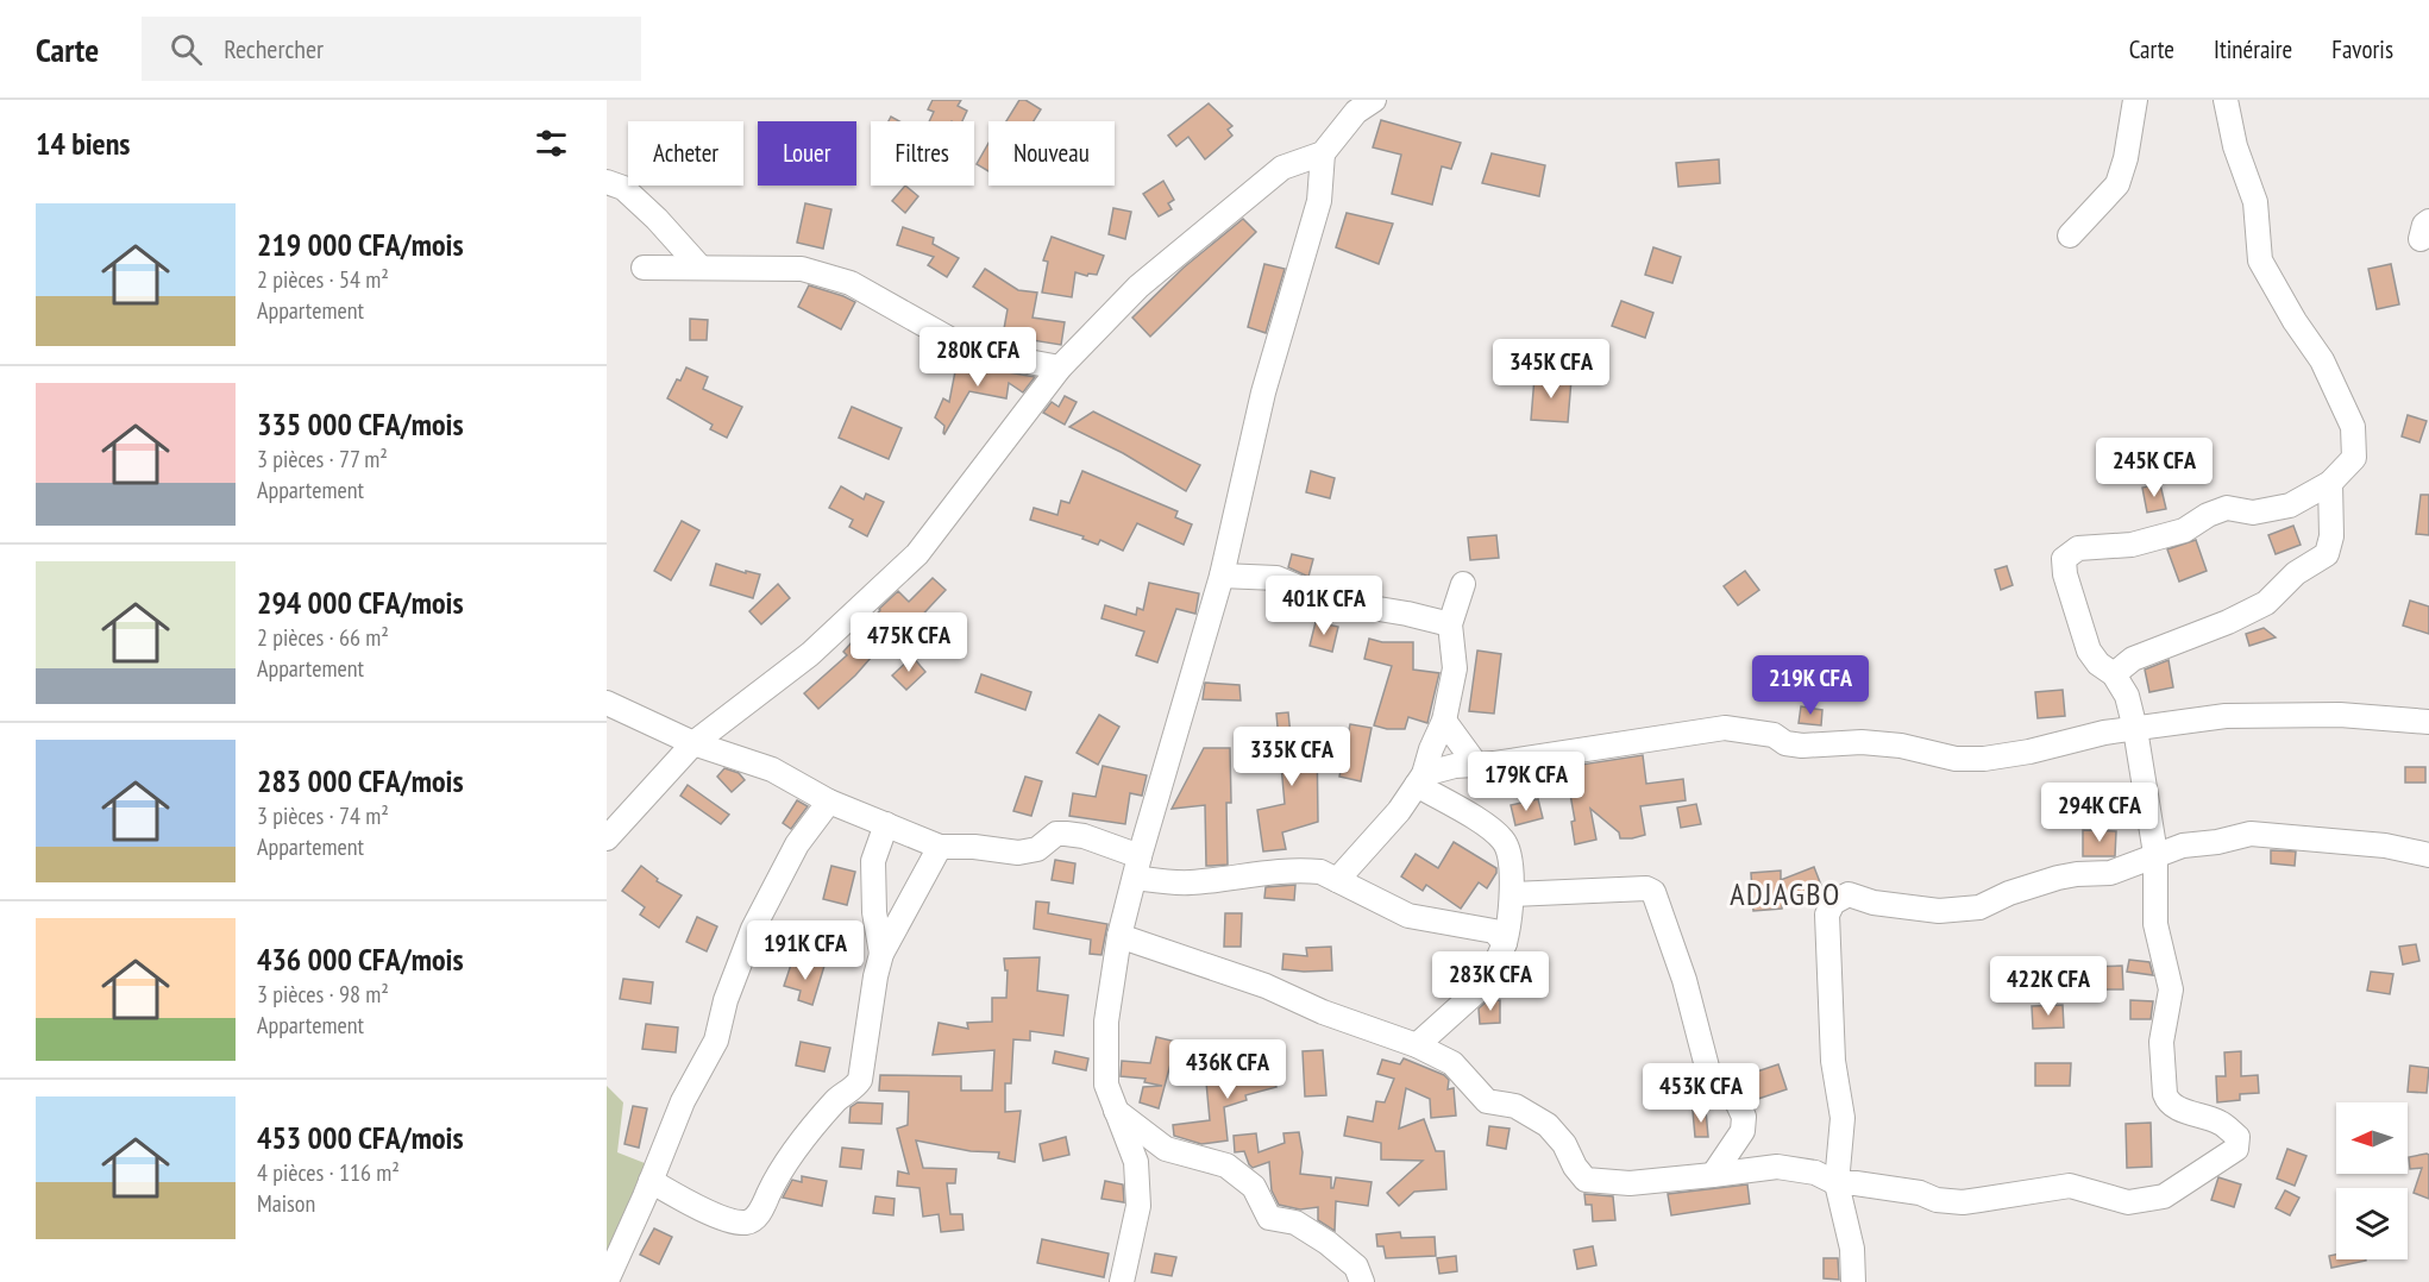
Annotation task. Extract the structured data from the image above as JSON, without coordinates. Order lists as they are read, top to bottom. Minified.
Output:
{"districts":["ADJAGBO"],"north":"left","page":{"header":"Carte","search":"Rechercher","nav":["Carte","Itinéraire","Favoris"],"heading":"14 biens","chip":["Acheter","Louer","Filtres","Nouveau"],"list":[{"name":"219 000 CFA/mois","note":"2 pièces · 54 m² · Appartement"},{"name":"335 000 CFA/mois","note":"3 pièces · 77 m² · Appartement"},{"name":"294 000 CFA/mois","note":"2 pièces · 66 m² · Appartement"},{"name":"283 000 CFA/mois","note":"3 pièces · 74 m² · Appartement"},{"name":"436 000 CFA/mois","note":"3 pièces · 98 m² · Appartement"},{"name":"453 000 CFA/mois","note":"4 pièces · 116 m² · Maison"}],"price":["280K CFA","345K CFA","245K CFA","401K CFA","475K CFA","219K CFA","335K CFA","179K CFA","294K CFA","191K CFA","283K CFA","422K CFA","436K CFA","453K CFA"]}}
